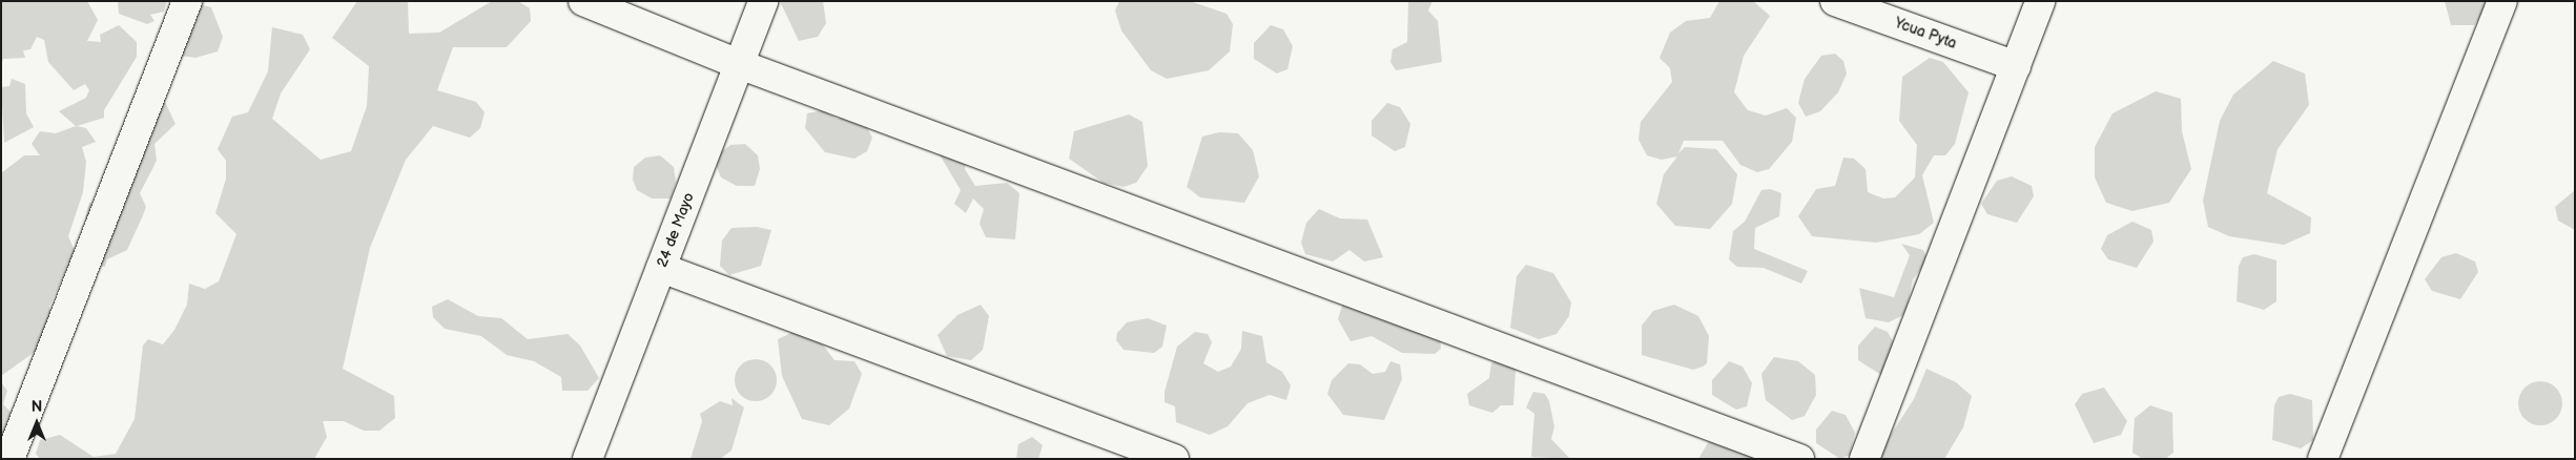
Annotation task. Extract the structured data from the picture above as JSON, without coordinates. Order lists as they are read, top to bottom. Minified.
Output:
{"streets":{"street":["Ycua Pyta","24 de Mayo"]},"north":"top"}
